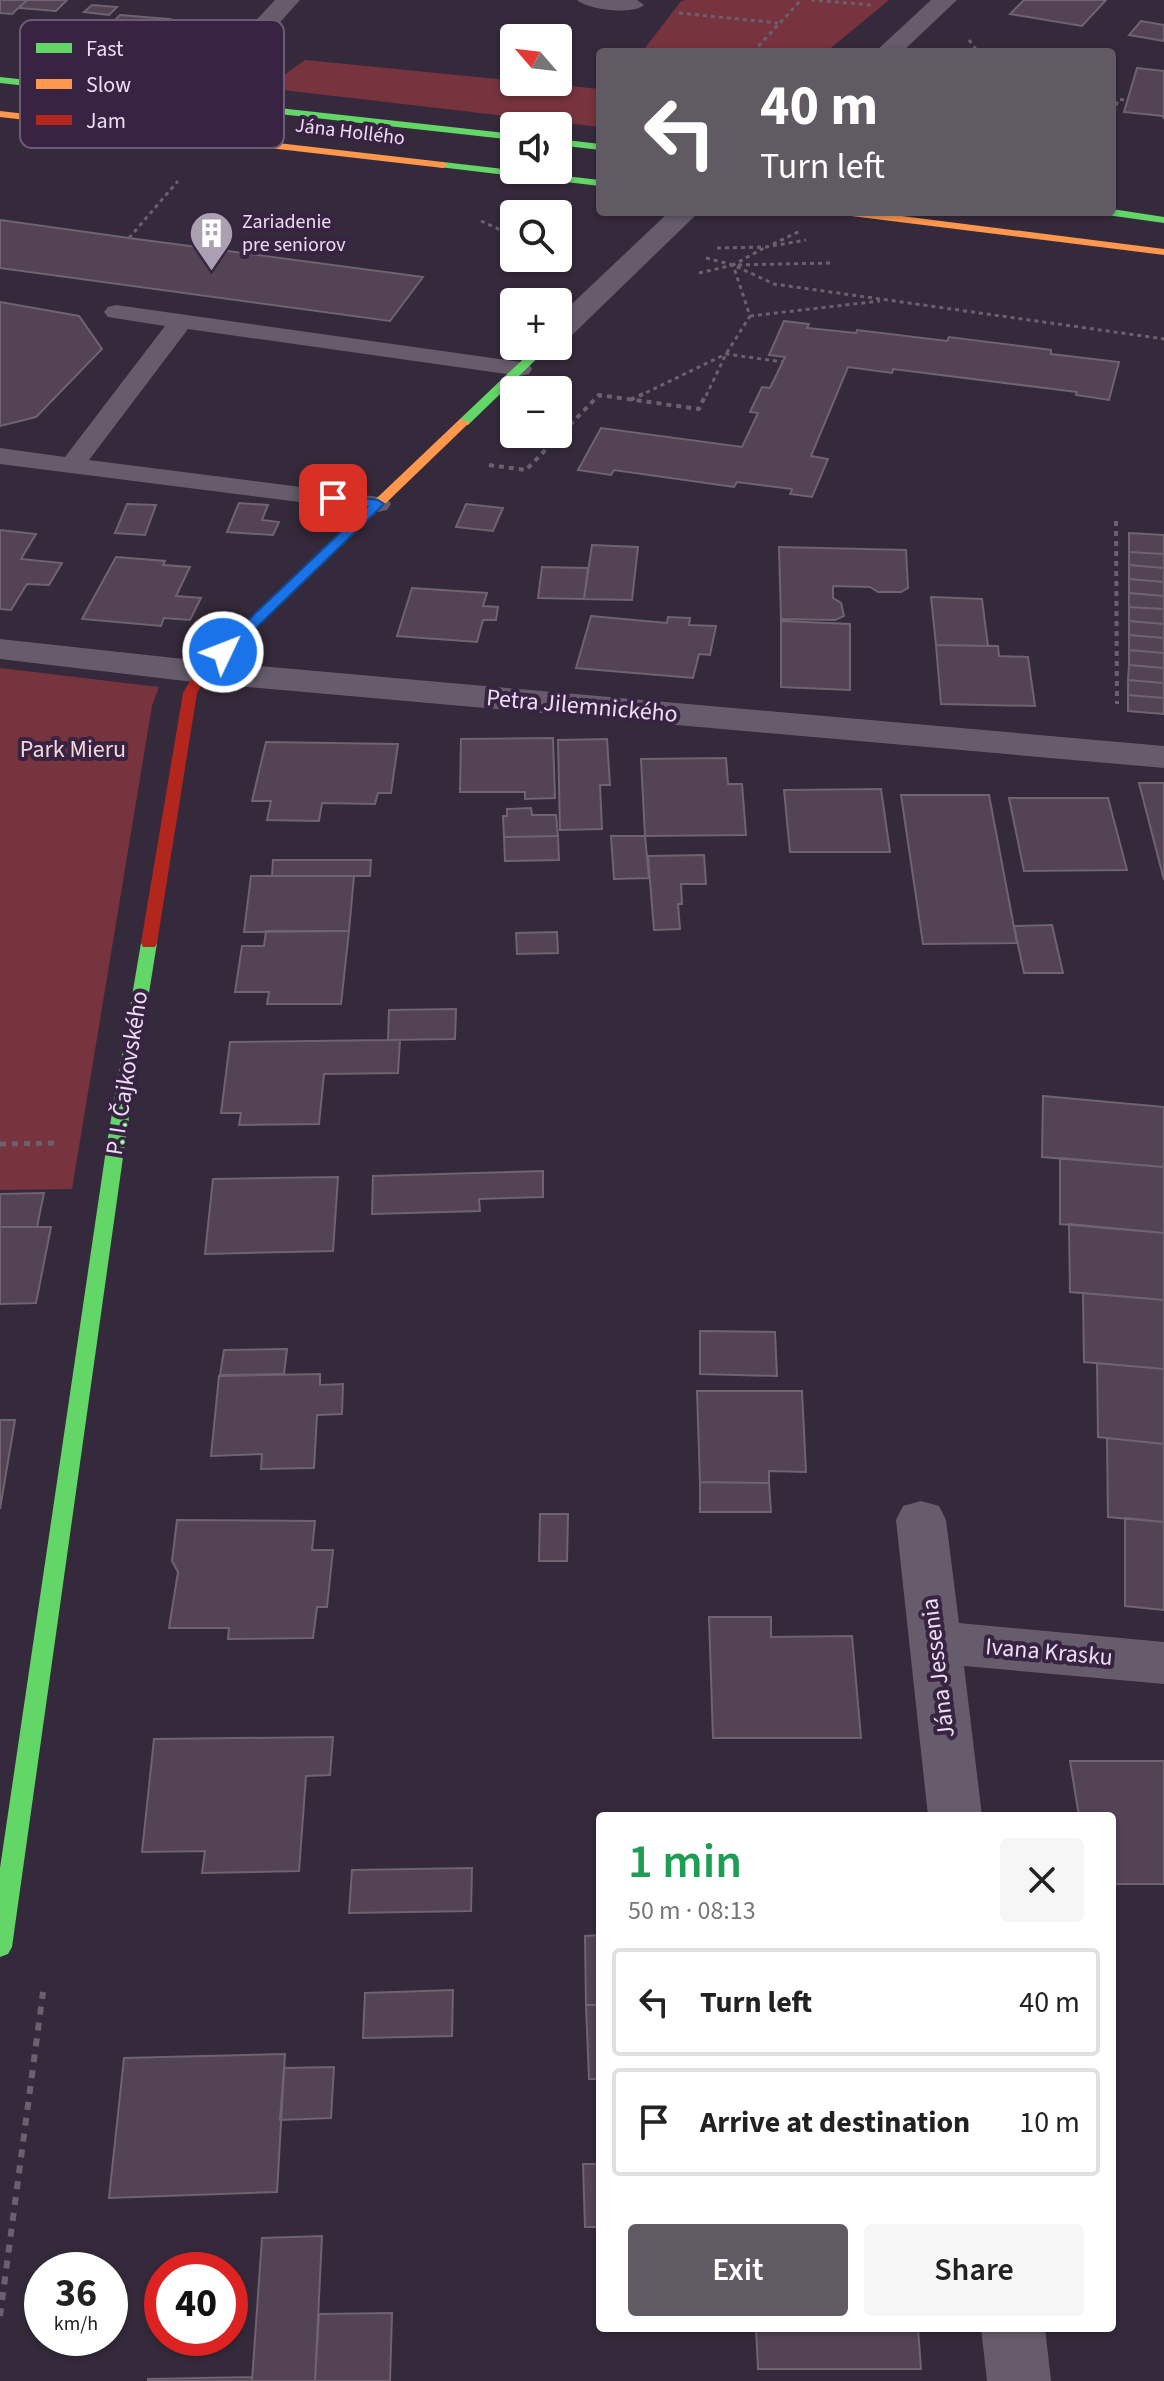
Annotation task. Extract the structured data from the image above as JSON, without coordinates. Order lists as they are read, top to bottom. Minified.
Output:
{"streets":{"street":["Jána Hollého","Petra Jilemnického","P. I. Čajkovského","Ivana Krasku","Jána Jessenia"]},"crossings":[["Petra Jilemnického","P. I. Čajkovského"],["Ivana Krasku","Jána Jessenia"]],"parks":["Park Mieru"],"places":{"building":["Zariadenie pre seniorov"]},"legend":["Fast","Slow","Jam"],"north":"top left","page":{"map_buttons":["+","−"],"turn":["40 m","Turn left"],"heading":["1 min","50 m · 08:13"],"list":[{"name":"Turn left","value":"40 m"},{"name":"Arrive at destination","value":"10 m"}],"buttons":["Exit","Share"],"speed":"36 km/h","limit":"40"}}
